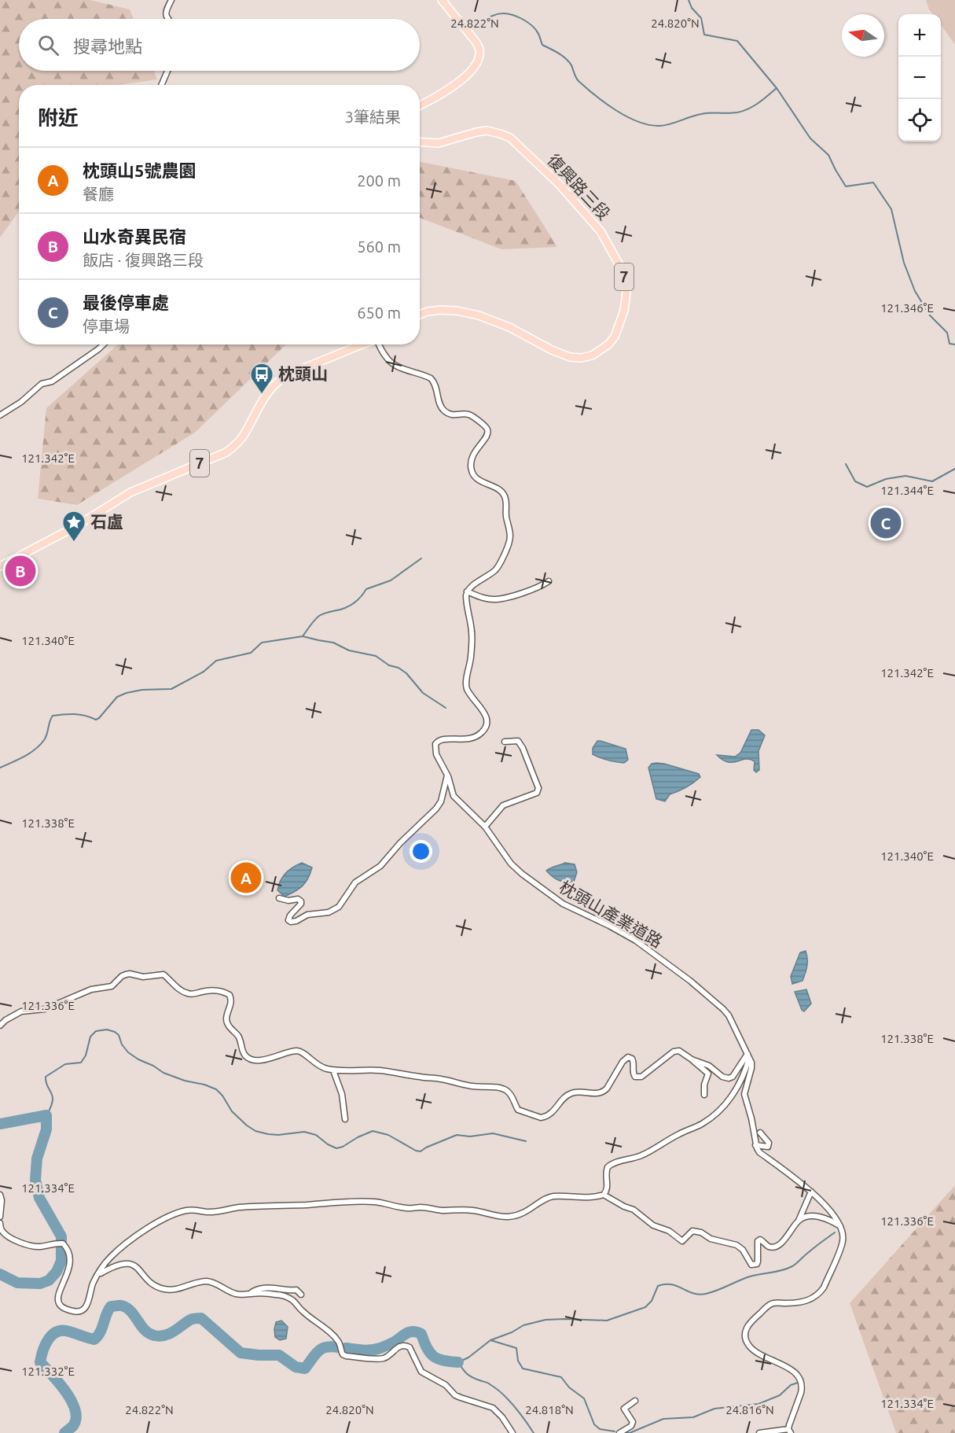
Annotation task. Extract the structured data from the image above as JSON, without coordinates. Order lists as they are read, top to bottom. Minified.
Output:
{"streets":{"main road":["復興路三段","7"],"street":["枕頭山產業道路"]},"places":{"bus stop":["枕頭山"],"place":["石盧"]},"north":"left","page":{"map_buttons":["+","−"],"search":"搜尋地點","heading":["附近","3筆結果"],"list":[{"mark":"A","name":"枕頭山5號農園","note":"餐廳","value":"200 m"},{"mark":"B","name":"山水奇異民宿","note":"飯店 · 復興路三段","value":"560 m"},{"mark":"C","name":"最後停車處","note":"停車場","value":"650 m"}],"pins":["C","B","A"]},"coordinates":["24.822°N","24.820°N","121.346°E","121.342°E","121.344°E","121.340°E","121.338°E","121.336°E","121.334°E","121.332°E","24.818°N","24.816°N"]}
